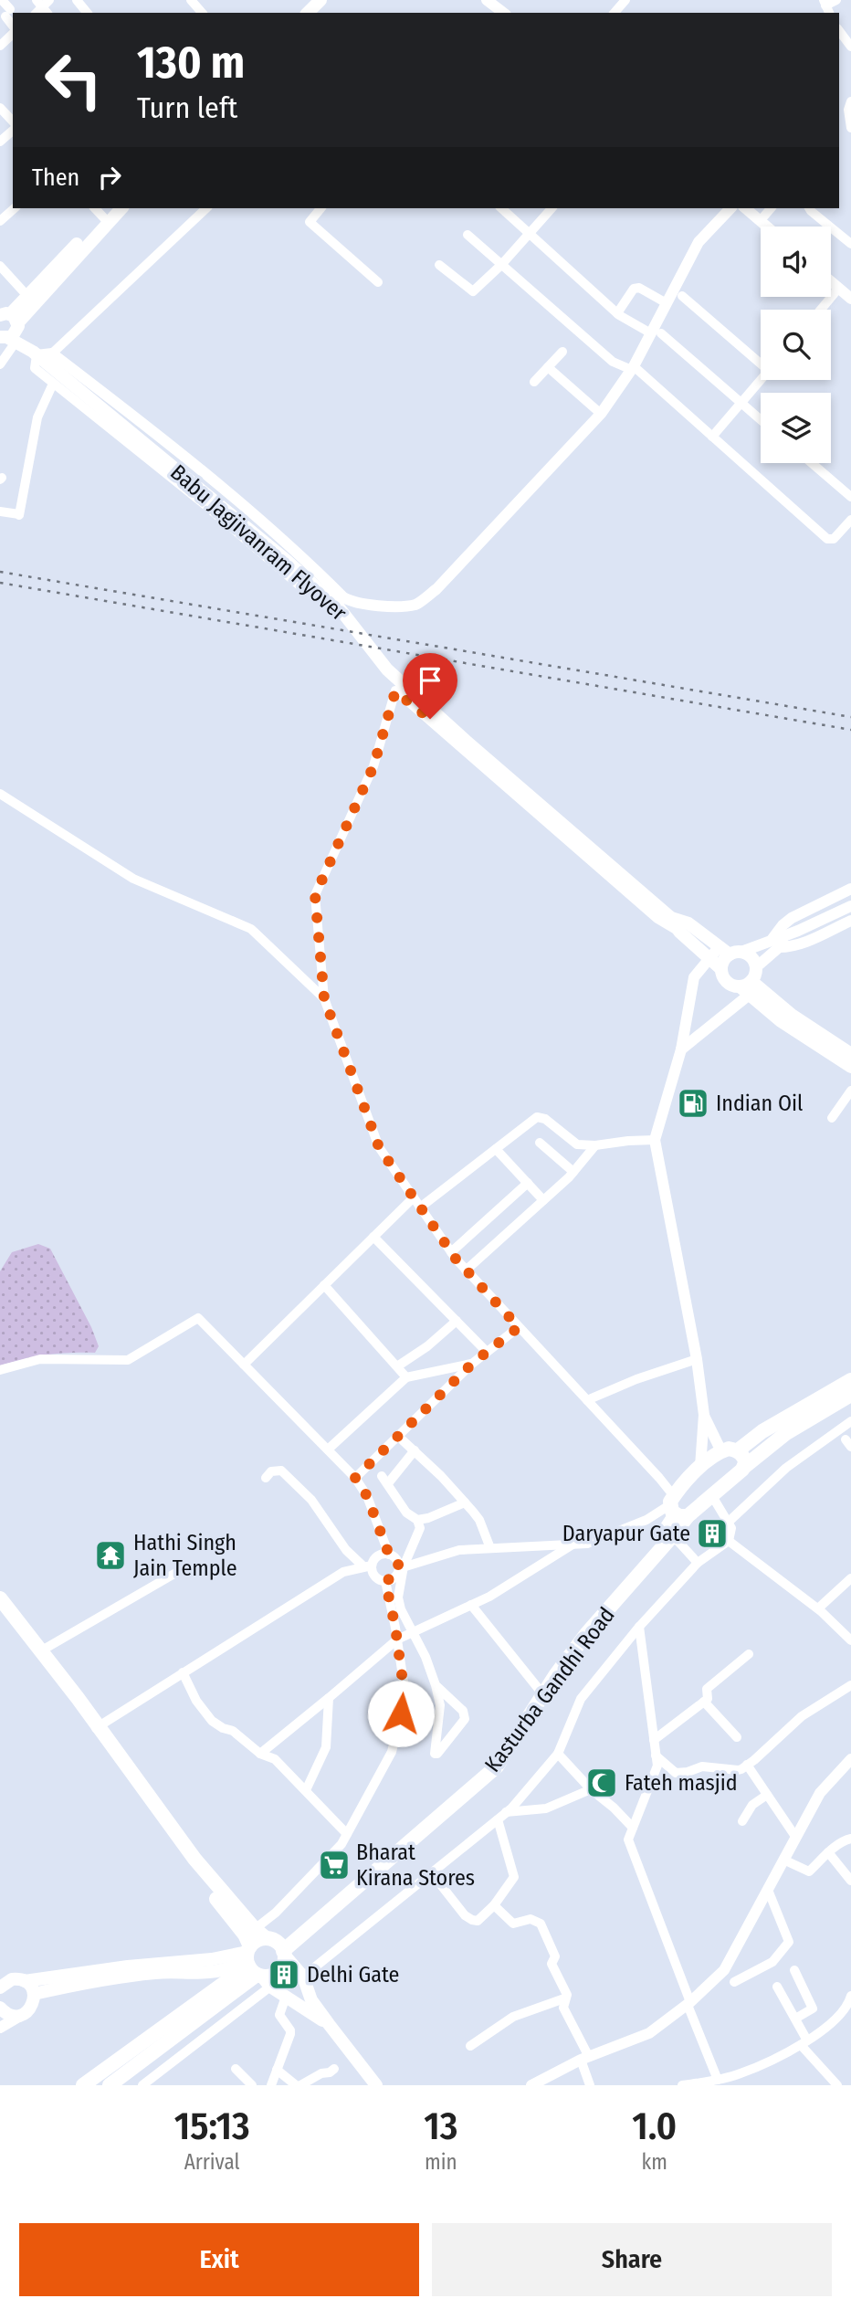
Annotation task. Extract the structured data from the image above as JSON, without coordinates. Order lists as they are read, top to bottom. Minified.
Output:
{"streets":{"main road":["Babu Jagjivanram Flyover","Kasturba Gandhi Road"]},"places":{"fuel station":["Indian Oil"],"building":["Daryapur Gate","Delhi Gate"],"temple":["Hathi Singh Jain Temple"],"mosque":["Fateh masjid"],"supermarket":["Bharat Kirana Stores"]},"page":{"turn":["130 m","Turn left"],"then":"Then","eta":["15:13","Arrival","13","min","1.0","km"],"buttons":["Exit","Share"]}}
